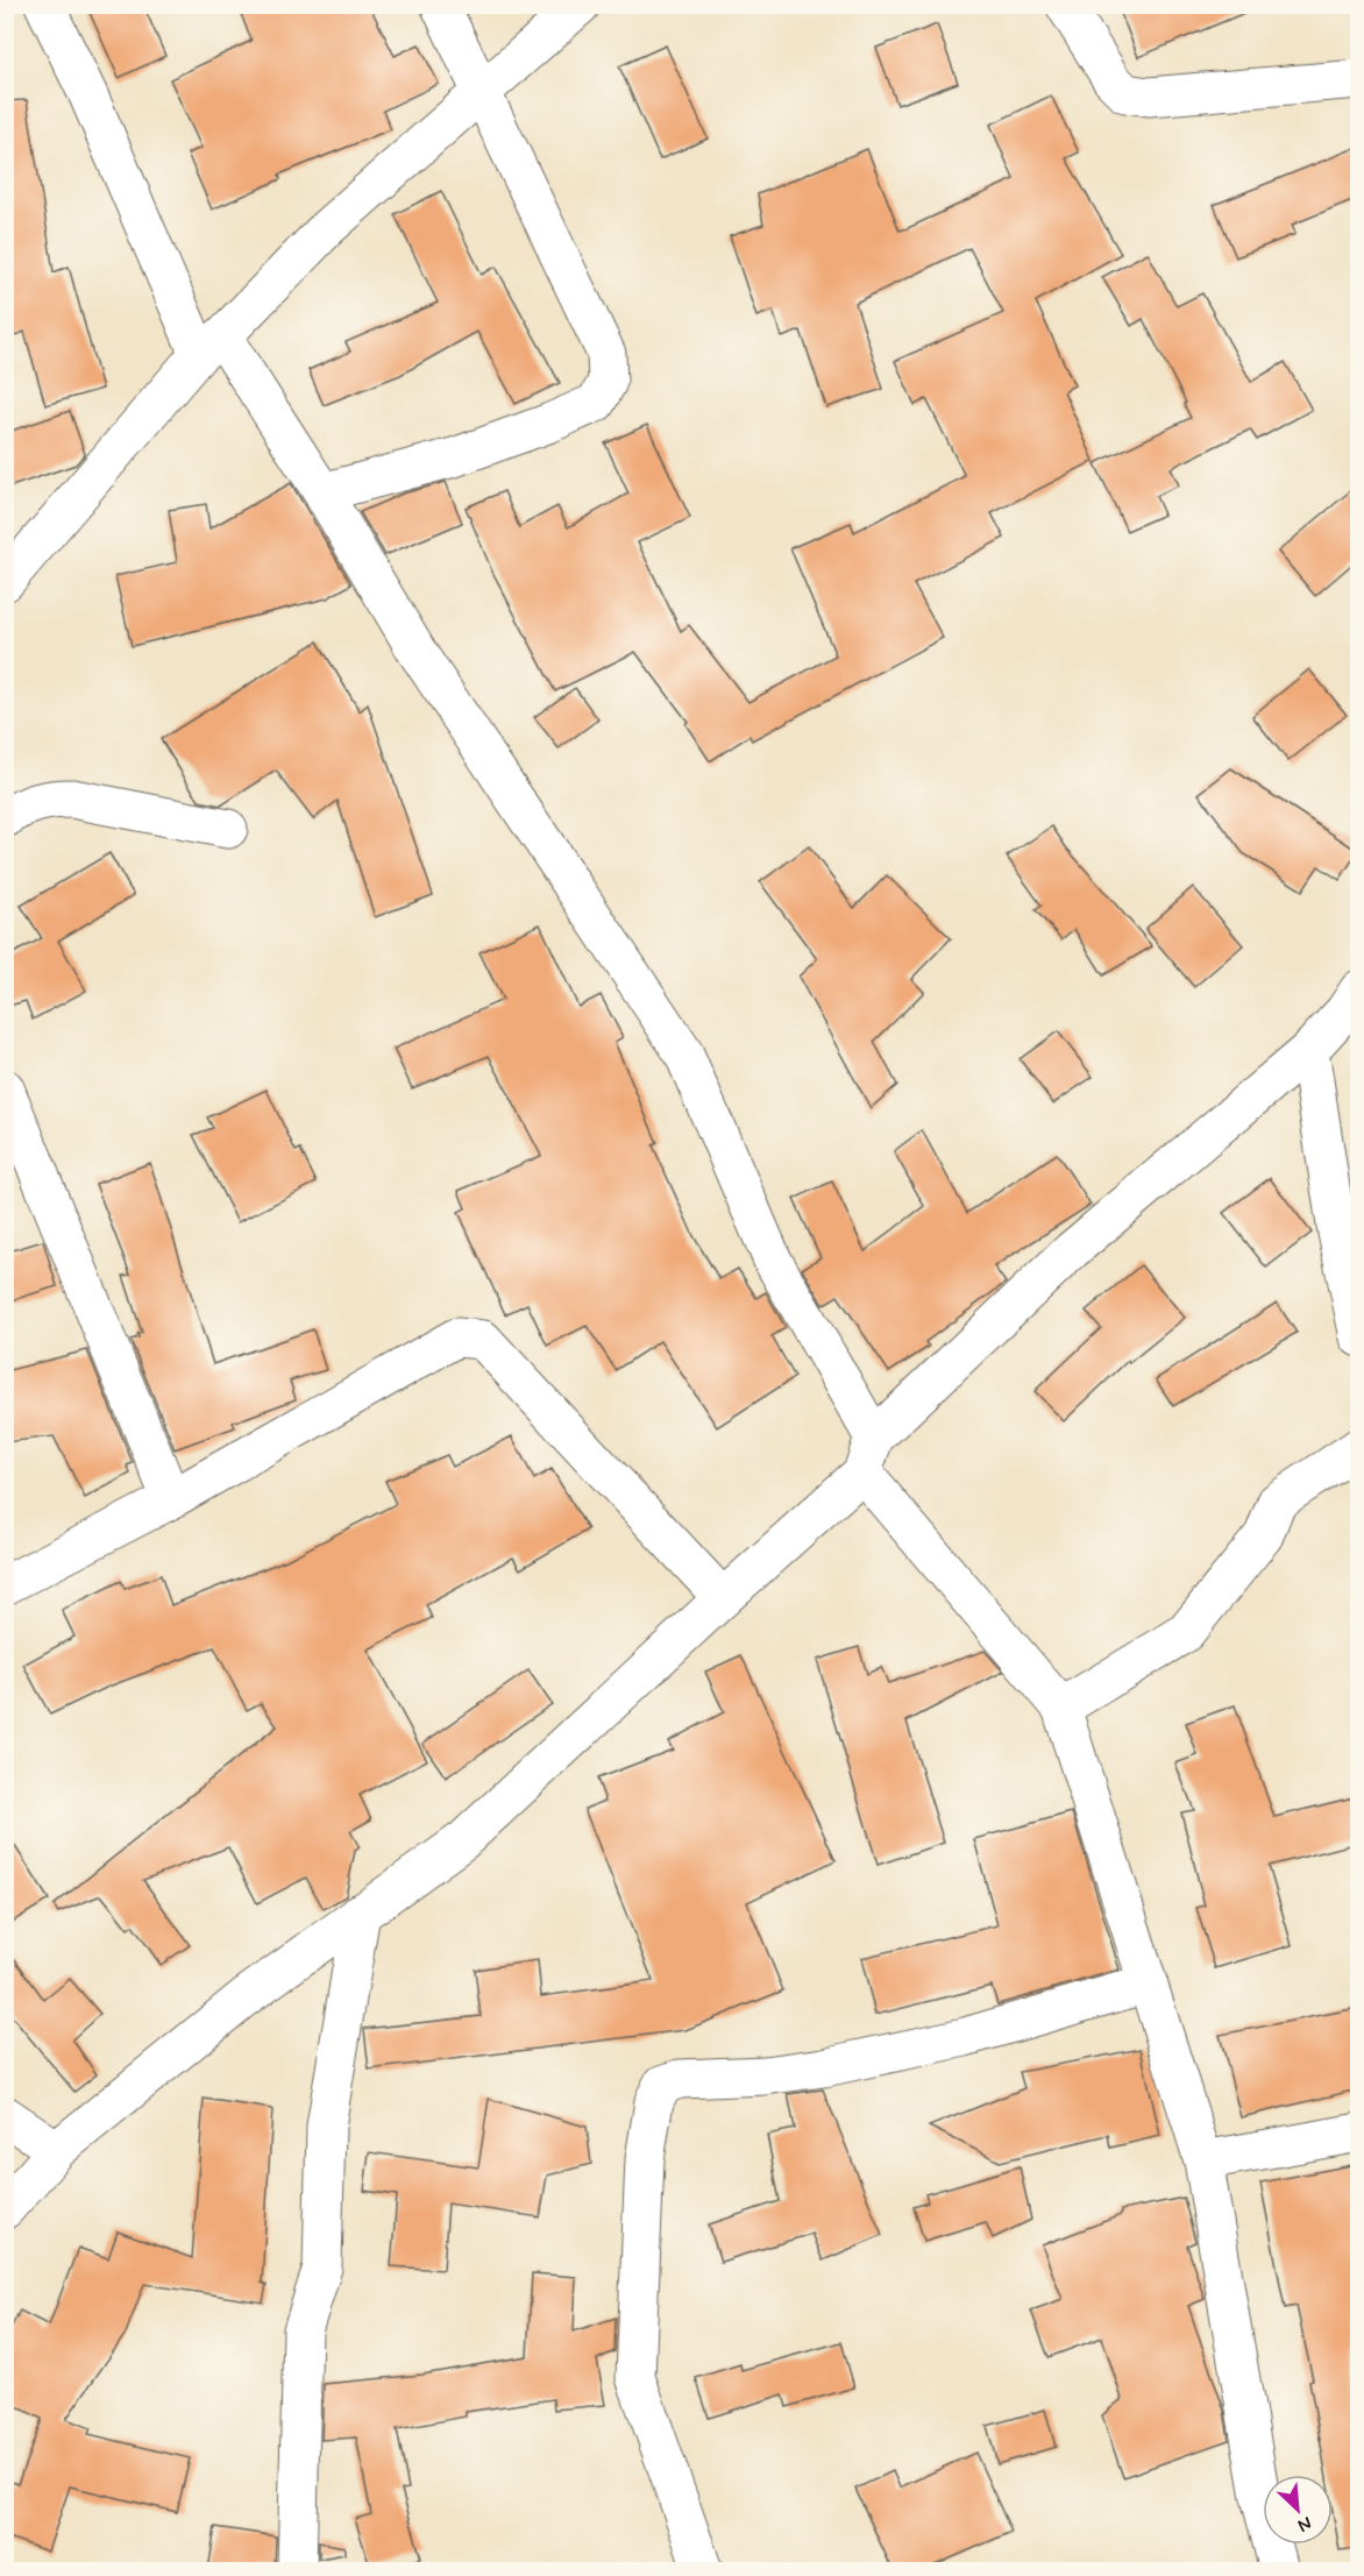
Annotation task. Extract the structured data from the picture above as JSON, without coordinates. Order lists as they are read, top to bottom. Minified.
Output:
{"north":"bottom right"}
